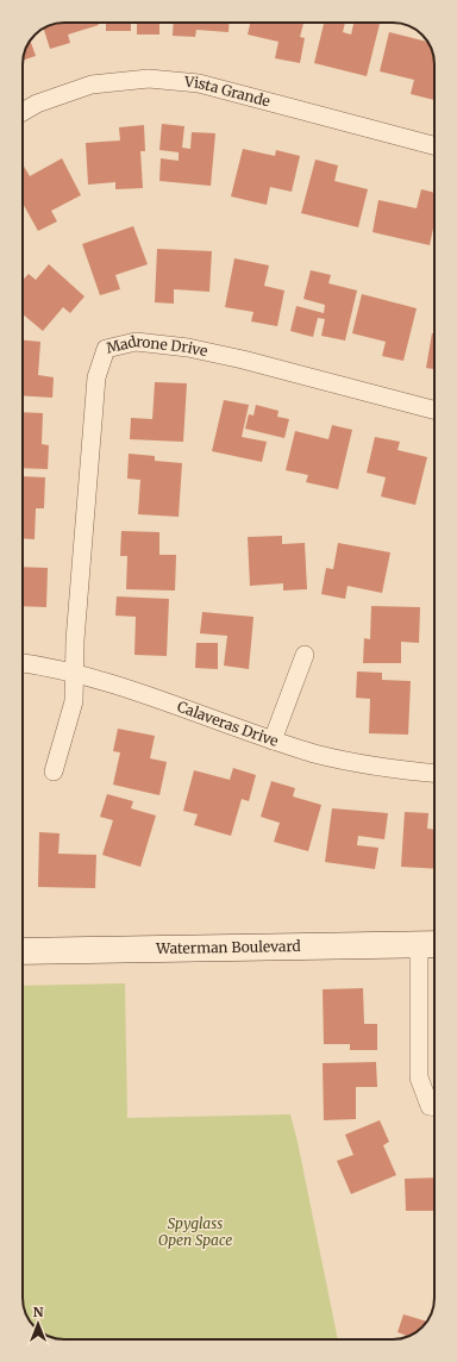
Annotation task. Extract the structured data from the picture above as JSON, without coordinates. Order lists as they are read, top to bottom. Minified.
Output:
{"streets":{"main road":["Waterman Boulevard"],"street":["Vista Grande","Madrone Drive","Calaveras Drive"]},"crossings":[["Madrone Drive","Calaveras Drive"]],"parks":["Spyglass Open Space"],"north":"top"}
